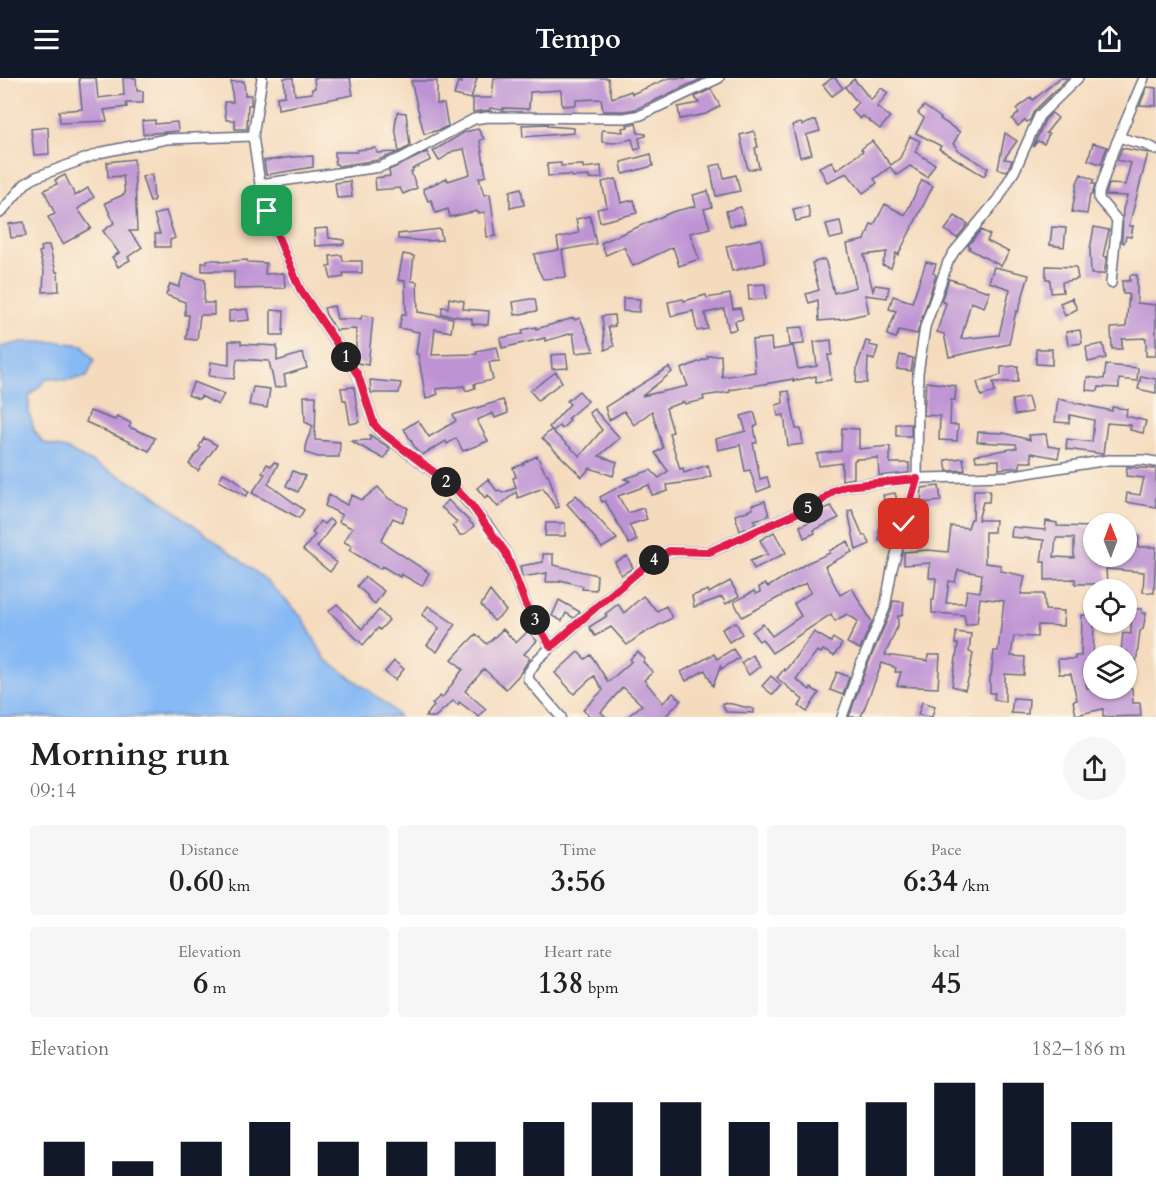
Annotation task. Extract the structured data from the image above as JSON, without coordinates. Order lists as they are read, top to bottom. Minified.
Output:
{"north":"top","page":{"header":"Tempo","pins":["1","2","5","4","3"],"heading":["Morning run","09:14"],"stats":[["Distance","0.60 km"],["Time","3:56"],["Pace","6:34 /km"],["Elevation","6 m"],["Heart rate","138 bpm"],["kcal","45"]],"chart":["Elevation","182–186 m"]}}
